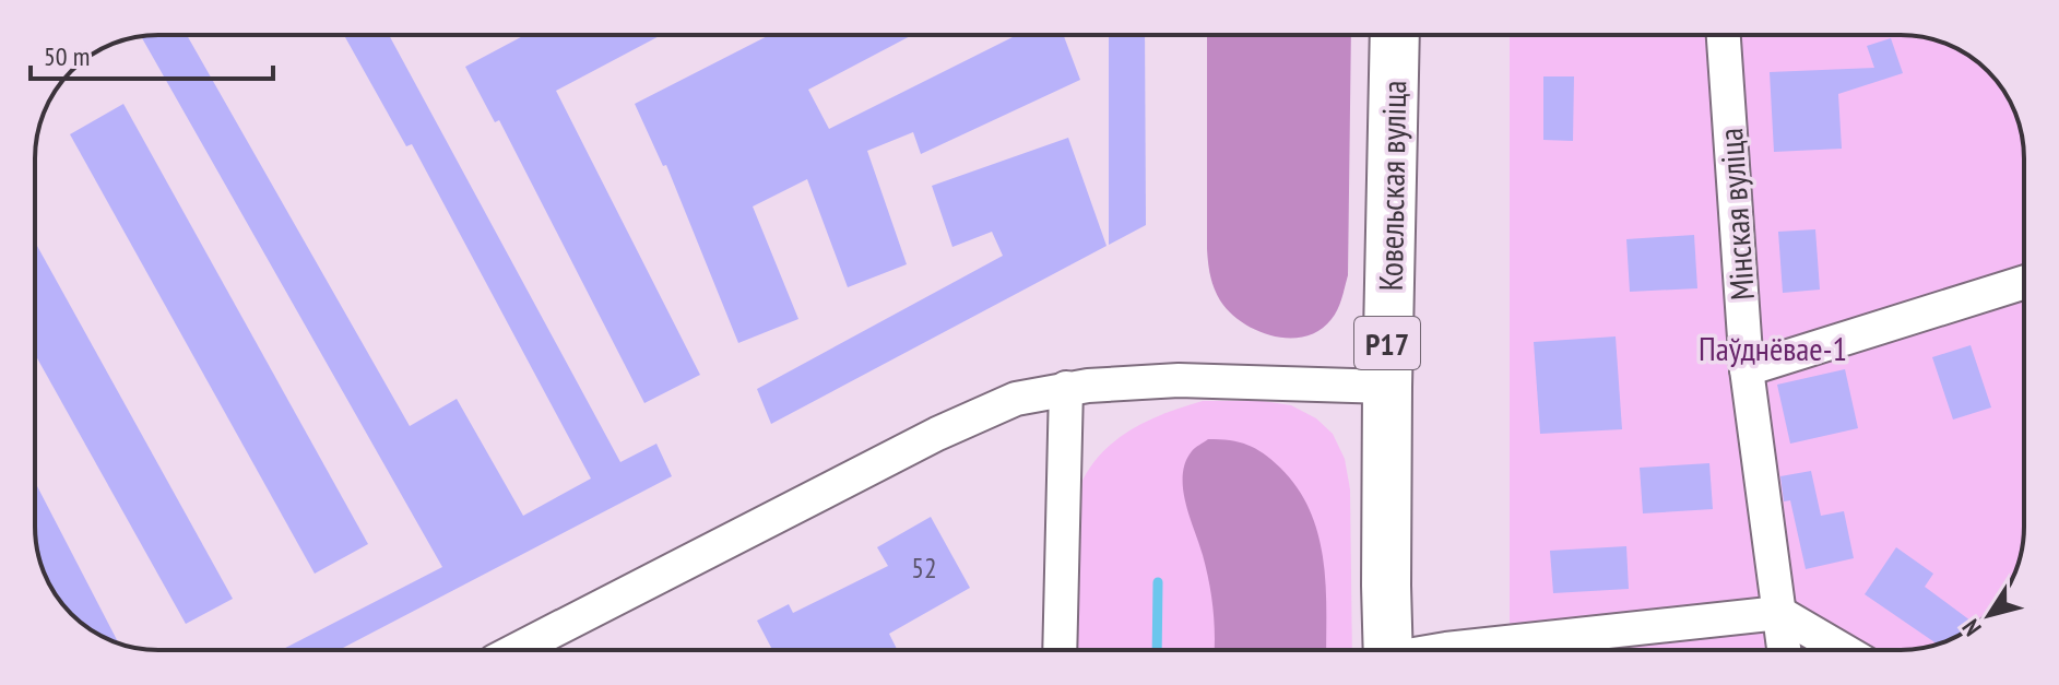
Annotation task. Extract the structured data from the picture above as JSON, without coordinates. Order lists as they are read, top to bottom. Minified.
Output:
{"streets":{"highway":["Ковельская вуліца","Р17"],"street":["Мінская вуліца"]},"parks":["Паўднёвае-1"],"house_numbers":["52"],"scale_bar":"50 m","north":"bottom left"}
